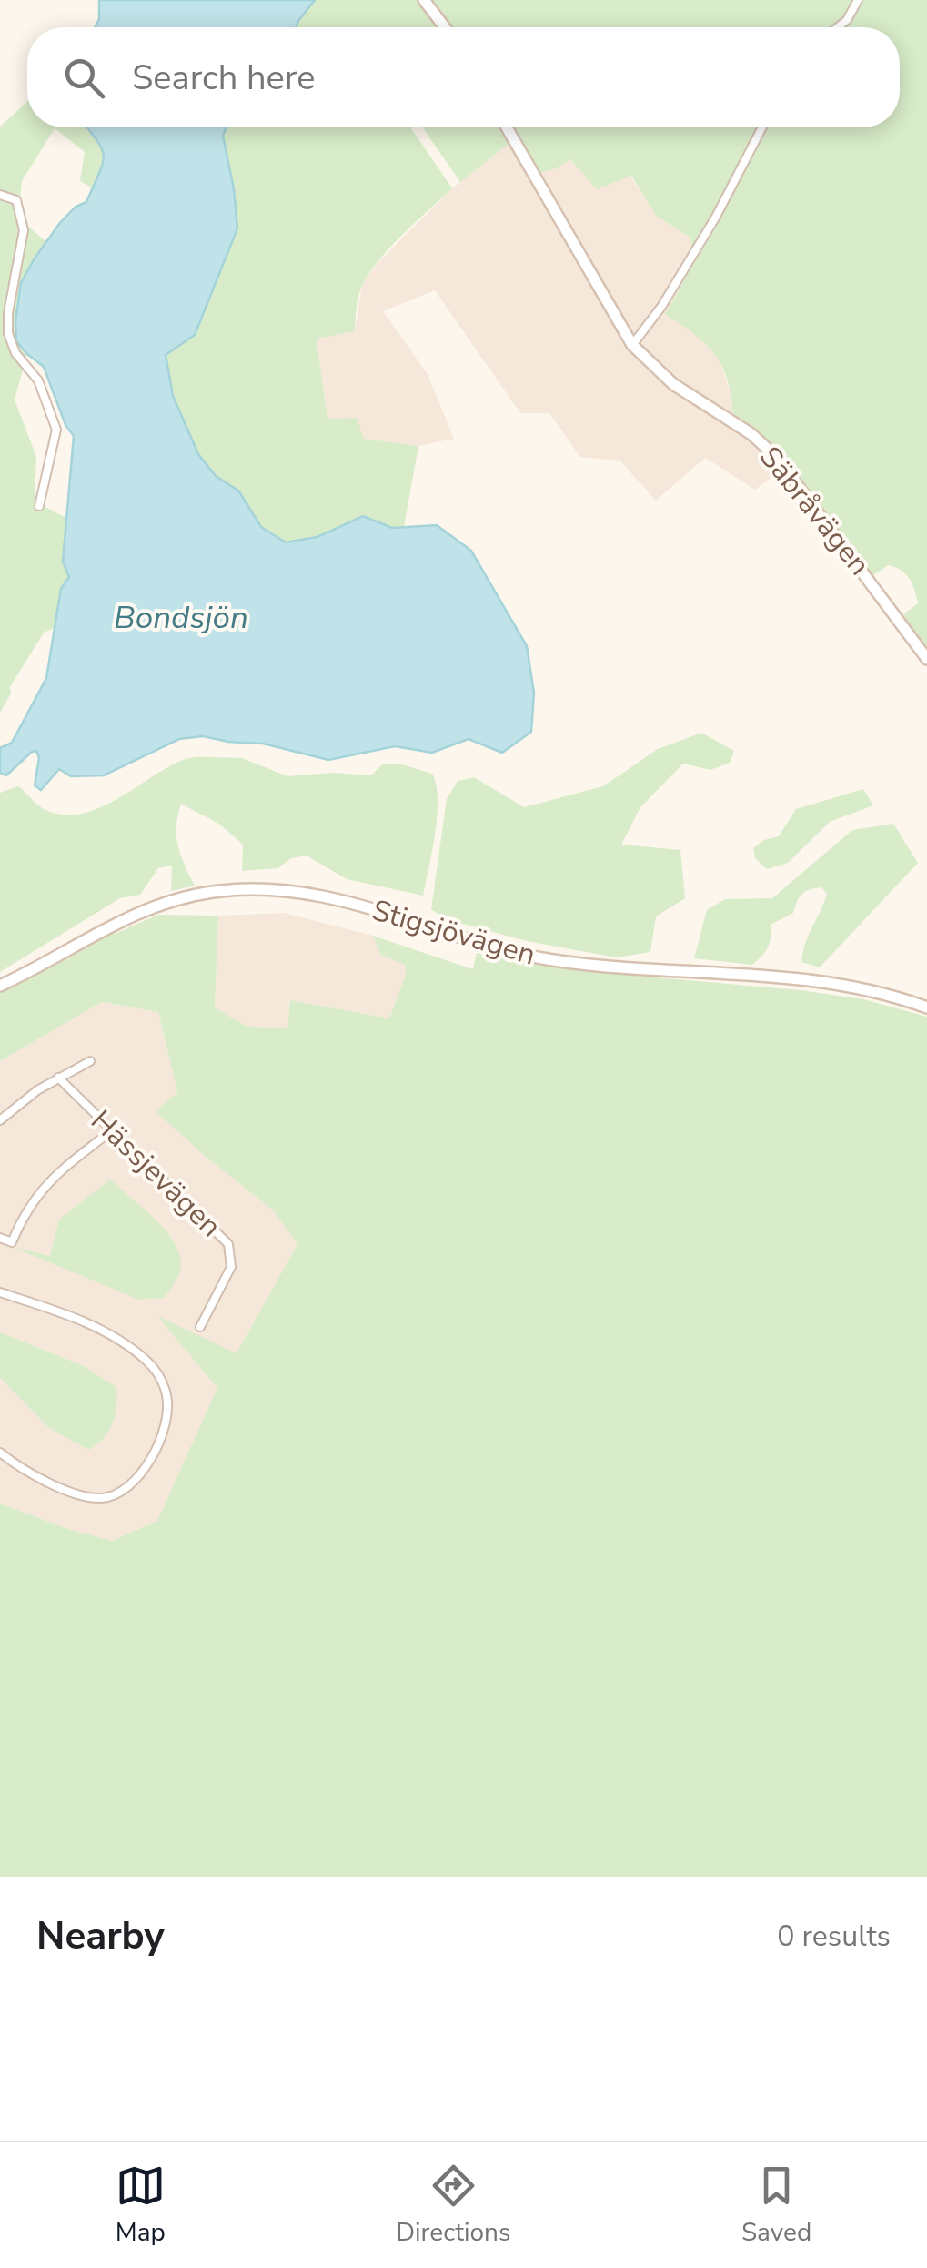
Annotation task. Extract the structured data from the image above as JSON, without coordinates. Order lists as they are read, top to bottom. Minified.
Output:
{"streets":{"main road":["Säbråvägen","Stigsjövägen"],"street":["Hässjevägen"]},"water":["Bondsjön"],"page":{"search":"Search here","heading":["Nearby","0 results"],"nav":["Map","Directions","Saved"]}}
